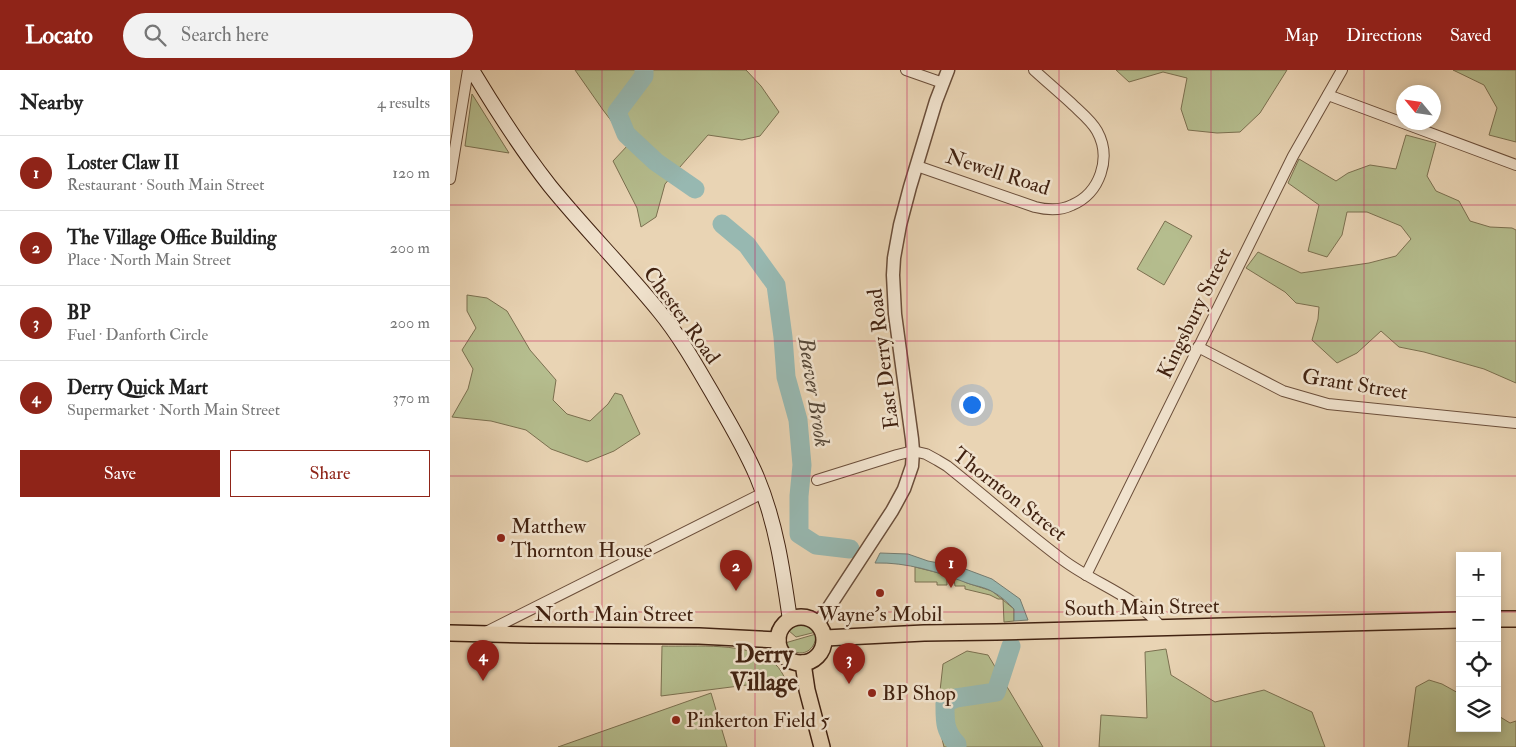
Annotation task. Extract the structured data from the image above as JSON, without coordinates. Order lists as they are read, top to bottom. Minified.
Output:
{"streets":{"main road":["Chester Road","South Main Street","North Main Street"],"street":["Newell Road","Kingsbury Street","East Derry Road","Grant Street","Thornton Street"]},"crossings":[["Newell Road","East Derry Road"],["Kingsbury Street","Grant Street"],["Kingsbury Street","Thornton Street"],["Chester Road","East Derry Road"],["Chester Road","South Main Street"],["Chester Road","North Main Street"],["East Derry Road","Thornton Street"],["East Derry Road","South Main Street"],["East Derry Road","North Main Street"],["Thornton Street","South Main Street"],["South Main Street","North Main Street"]],"districts":["Derry Village"],"water":["Beaver Brook"],"places":["Matthew Thornton House","Wayne's Mobil","BP Shop","Pinkerton Field 5"],"north":"top left","page":{"header":"Locato","search":"Search here","nav":["Map","Directions","Saved"],"heading":["Nearby","4 results"],"list":[{"mark":"1","name":"Loster Claw II","note":"Restaurant · South Main Street","value":"120 m"},{"mark":"2","name":"The Village Office Building","note":"Place · North Main Street","value":"200 m"},{"mark":"3","name":"BP","note":"Fuel · Danforth Circle","value":"200 m"},{"mark":"4","name":"Derry Quick Mart","note":"Supermarket · North Main Street","value":"370 m"}],"buttons":["Save","Share"],"pins":["1","2","4","3"],"map_buttons":["+","−"]}}
